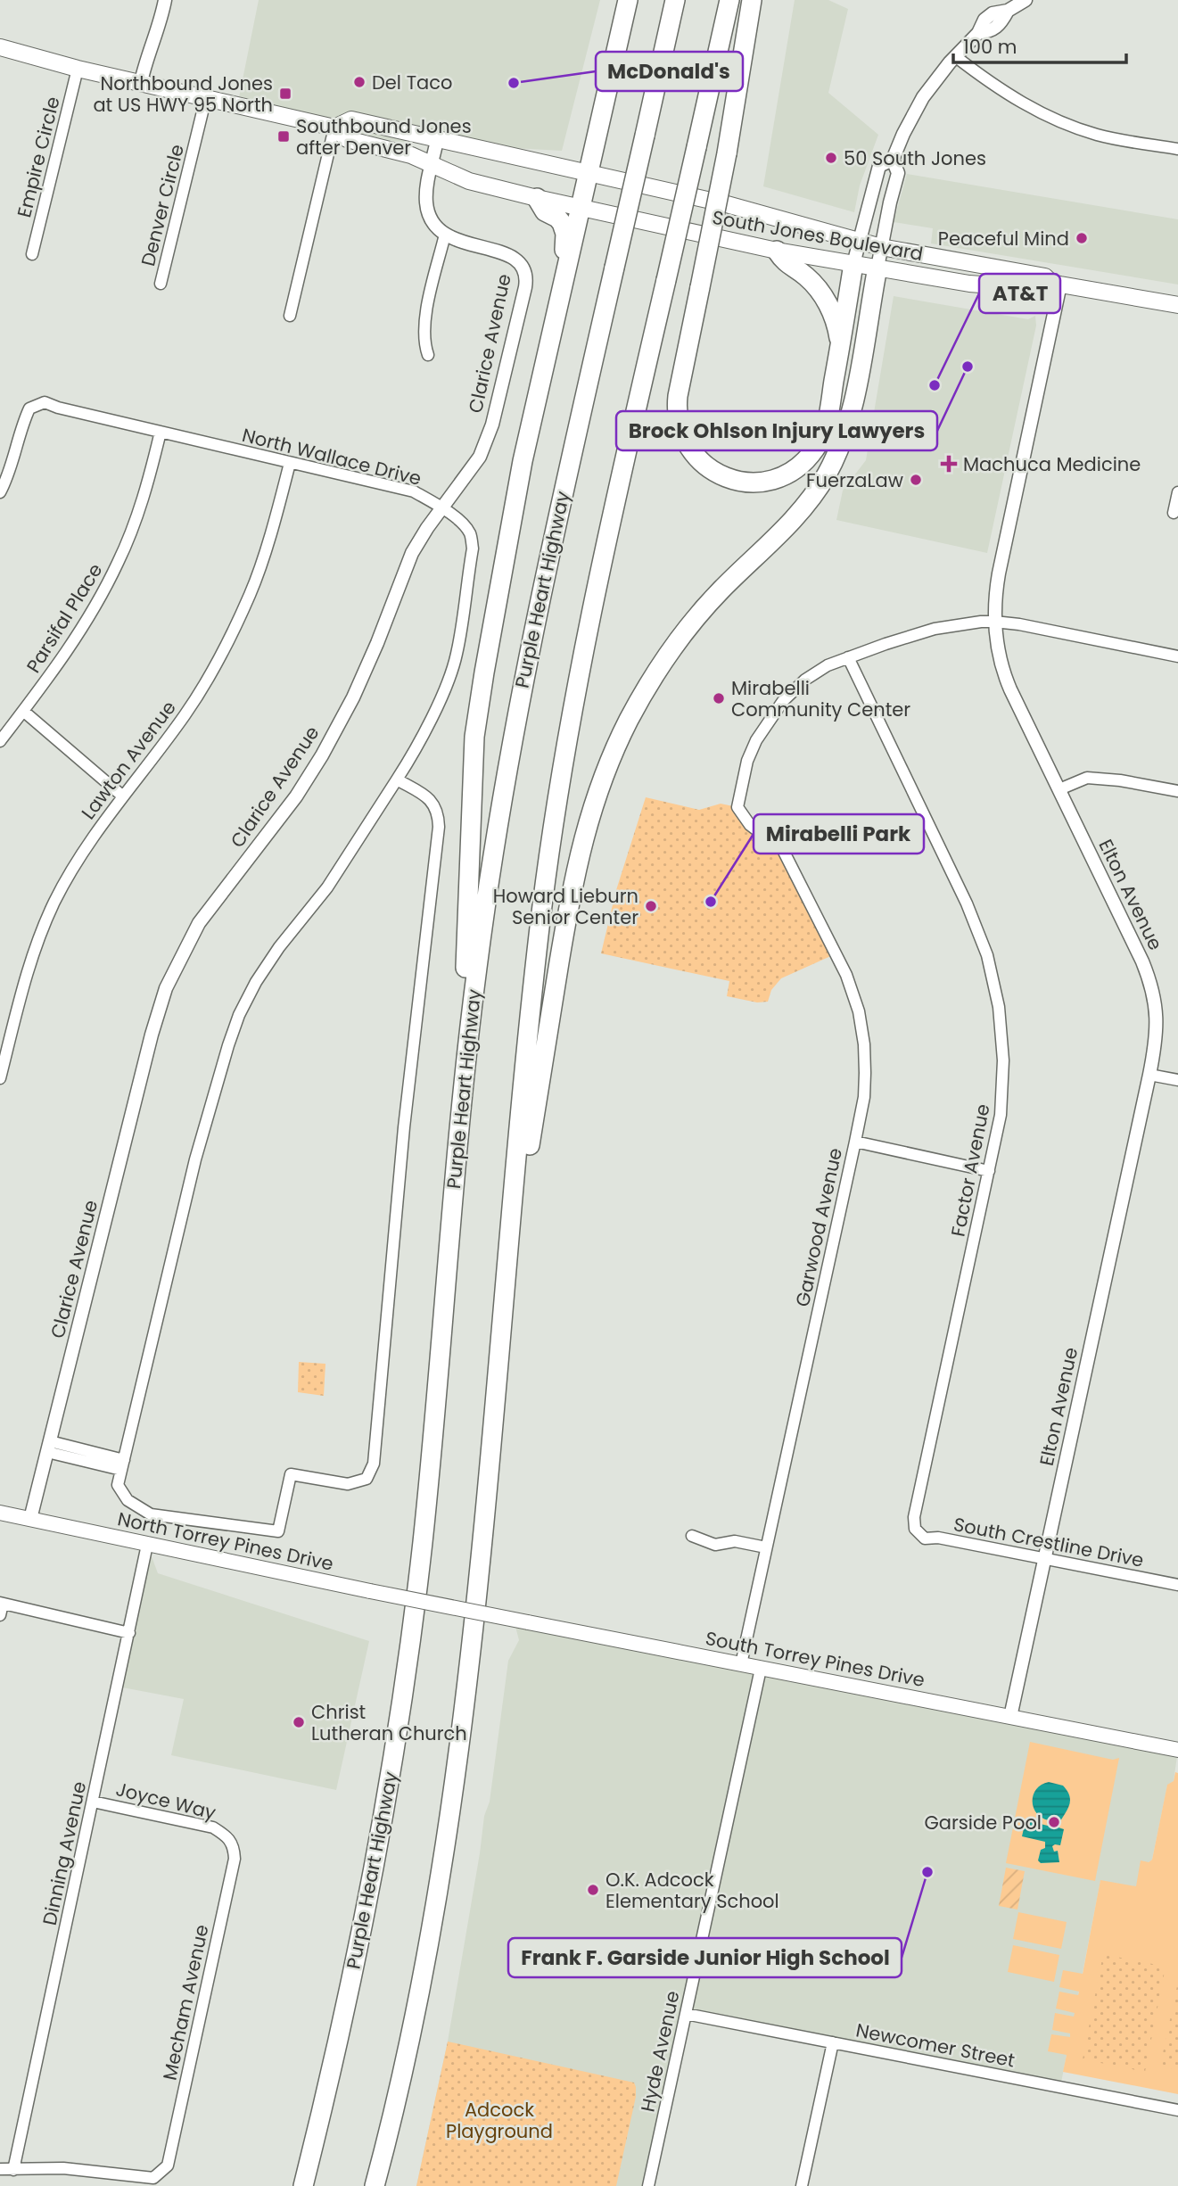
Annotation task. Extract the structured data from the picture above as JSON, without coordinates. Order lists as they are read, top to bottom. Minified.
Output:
{"streets":{"highway":["Purple Heart Highway"],"main road":["South Jones Boulevard","North Torrey Pines Drive","South Torrey Pines Drive"],"street":["Empire Circle","Denver Circle","Clarice Avenue","North Wallace Drive","Parsifal Place","Lawton Avenue","Elton Avenue","Factor Avenue","Garwood Avenue","South Crestline Drive","Joyce Way","Dinning Avenue","Mecham Avenue","Newcomer Street","Hyde Avenue"]},"crossings":[["South Jones Boulevard","Elton Avenue"],["Clarice Avenue","North Wallace Drive"],["Clarice Avenue","North Torrey Pines Drive"],["North Wallace Drive","Parsifal Place"],["North Wallace Drive","Lawton Avenue"],["Elton Avenue","South Crestline Drive"],["Elton Avenue","South Torrey Pines Drive"],["Factor Avenue","Garwood Avenue"],["Factor Avenue","South Crestline Drive"],["Garwood Avenue","South Torrey Pines Drive"],["North Torrey Pines Drive","South Torrey Pines Drive"],["North Torrey Pines Drive","Dinning Avenue"],["South Torrey Pines Drive","Hyde Avenue"],["Joyce Way","Dinning Avenue"],["Joyce Way","Mecham Avenue"],["Dinning Avenue","Mecham Avenue"],["Newcomer Street","Hyde Avenue"]],"parks":["Adcock Playground"],"places":{"other":["Del Taco","McDonald's","50 South Jones","Peaceful Mind","Brock Ohlson Injury Lawyers","AT&T","FuerzaLaw","Mirabelli Community Center","Mirabelli Park","Howard Lieburn Senior Center","Christ Lutheran Church","Garside Pool","Frank F. Garside Junior High School","O.K. Adcock Elementary School"],"transit":["Northbound Jones at US HWY 95 North","Southbound Jones after Denver"],"health":["Machuca Medicine"]},"scale_bar":"100 m"}
